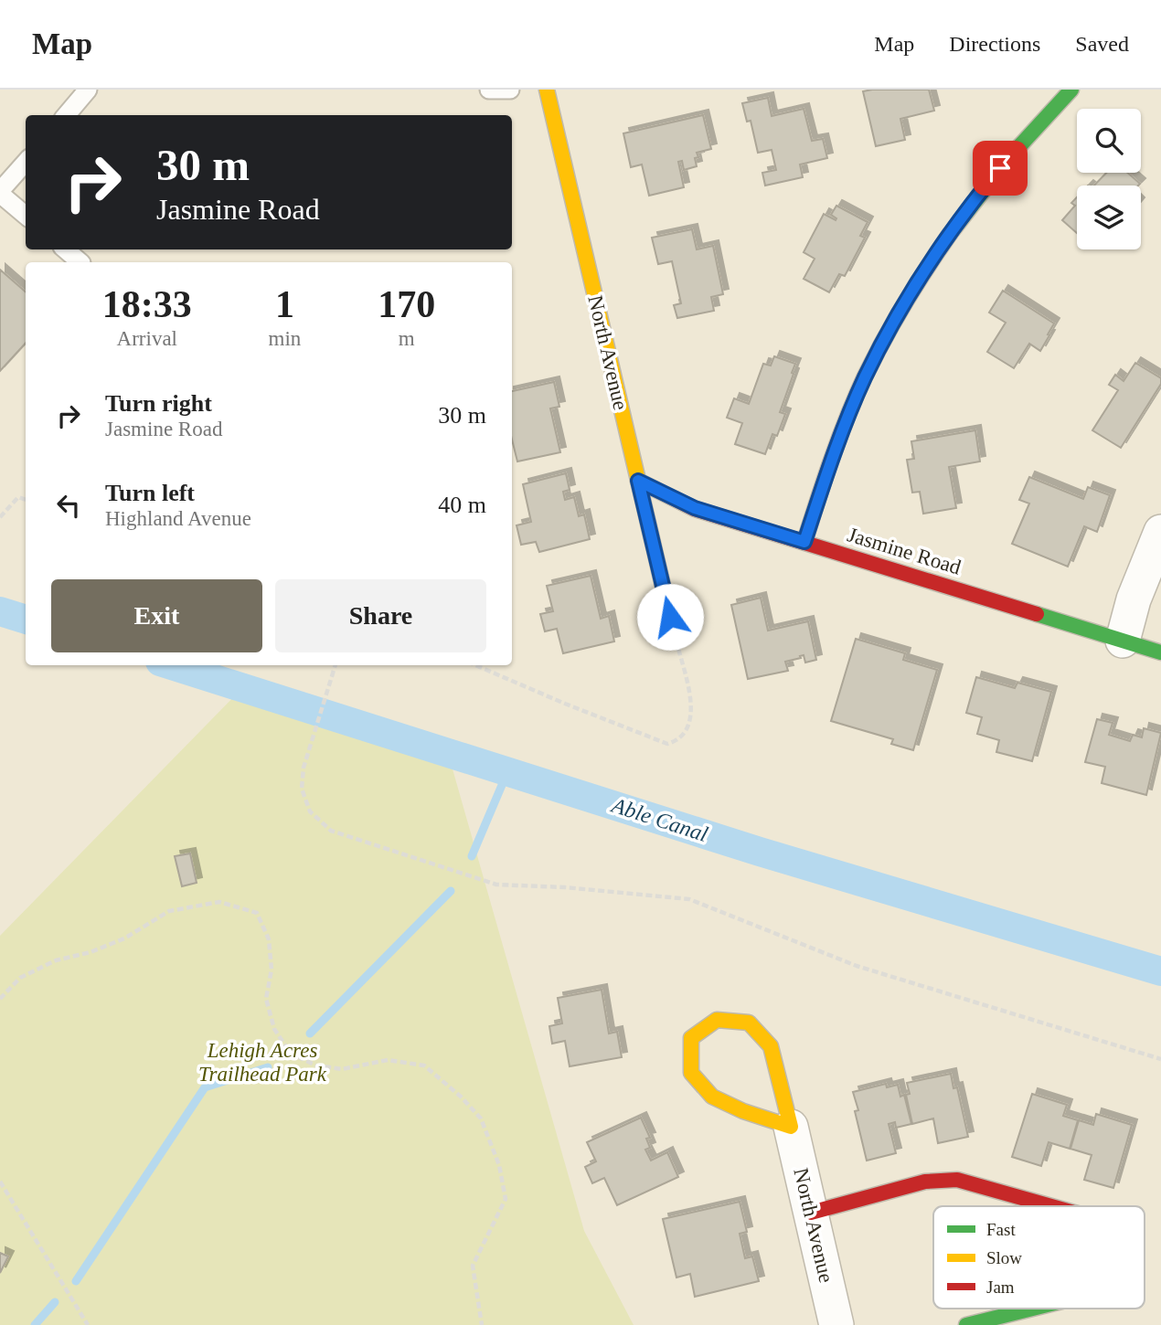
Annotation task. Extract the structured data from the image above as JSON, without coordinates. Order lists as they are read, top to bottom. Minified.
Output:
{"streets":{"street":["North Avenue","Jasmine Road"]},"crossings":[["North Avenue","Jasmine Road"]],"water":["Able Canal"],"parks":["Lehigh Acres Trailhead Park"],"legend":["Fast","Slow","Jam"],"page":{"header":"Map","nav":["Map","Directions","Saved"],"turn":["30 m","Jasmine Road"],"eta":["18:33","Arrival","1","min","170","m"],"list":[{"name":"Turn right","note":"Jasmine Road","value":"30 m"},{"name":"Turn left","note":"Highland Avenue","value":"40 m"}],"buttons":["Exit","Share"]}}
